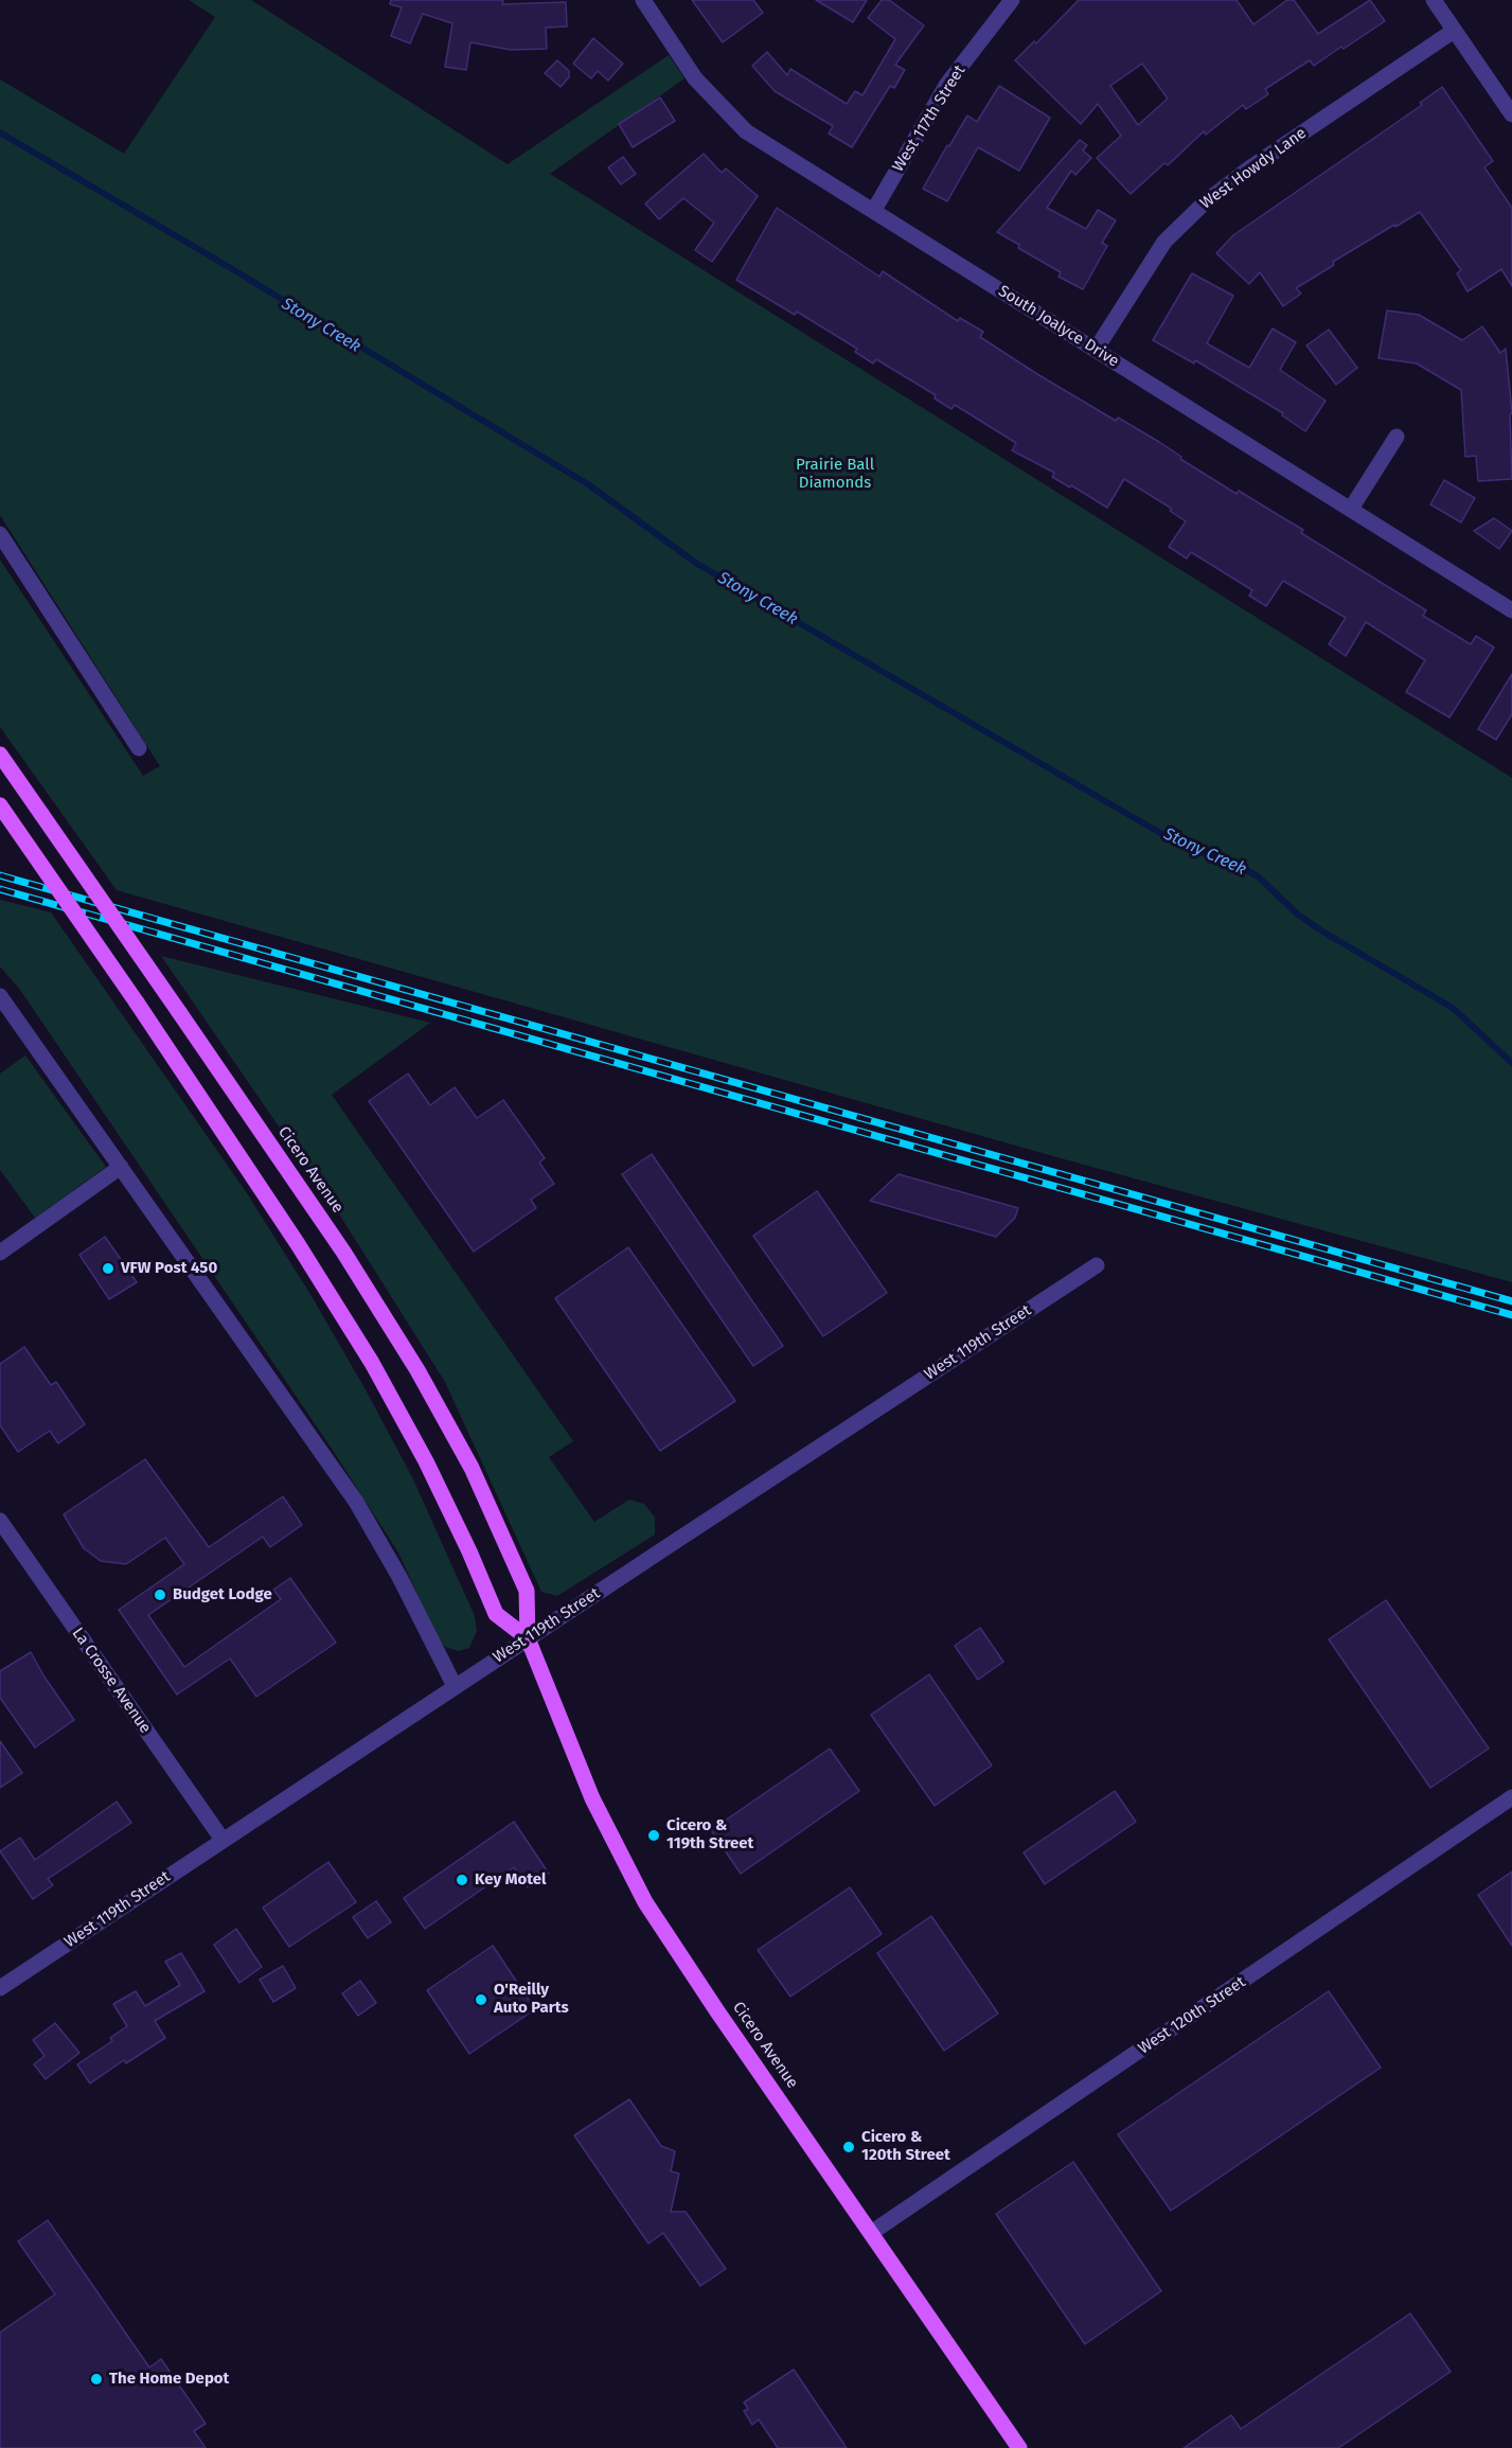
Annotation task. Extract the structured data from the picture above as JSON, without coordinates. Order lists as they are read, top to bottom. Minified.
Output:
{"streets":{"main road":["Cicero Avenue"],"street":["West 117th Street","West Howdy Lane","South Joalyce Drive","West 119th Street","La Crosse Avenue","West 120th Street"]},"crossings":[["West 117th Street","South Joalyce Drive"],["West Howdy Lane","South Joalyce Drive"],["Cicero Avenue","West 119th Street"],["Cicero Avenue","West 120th Street"],["West 119th Street","La Crosse Avenue"]],"water":["Stony Creek"],"parks":["Prairie Ball Diamonds"],"places":["VFW Post 450","Budget Lodge","Cicero & 119th Street","Key Motel","O'Reilly Auto Parts","Cicero & 120th Street","The Home Depot"]}
